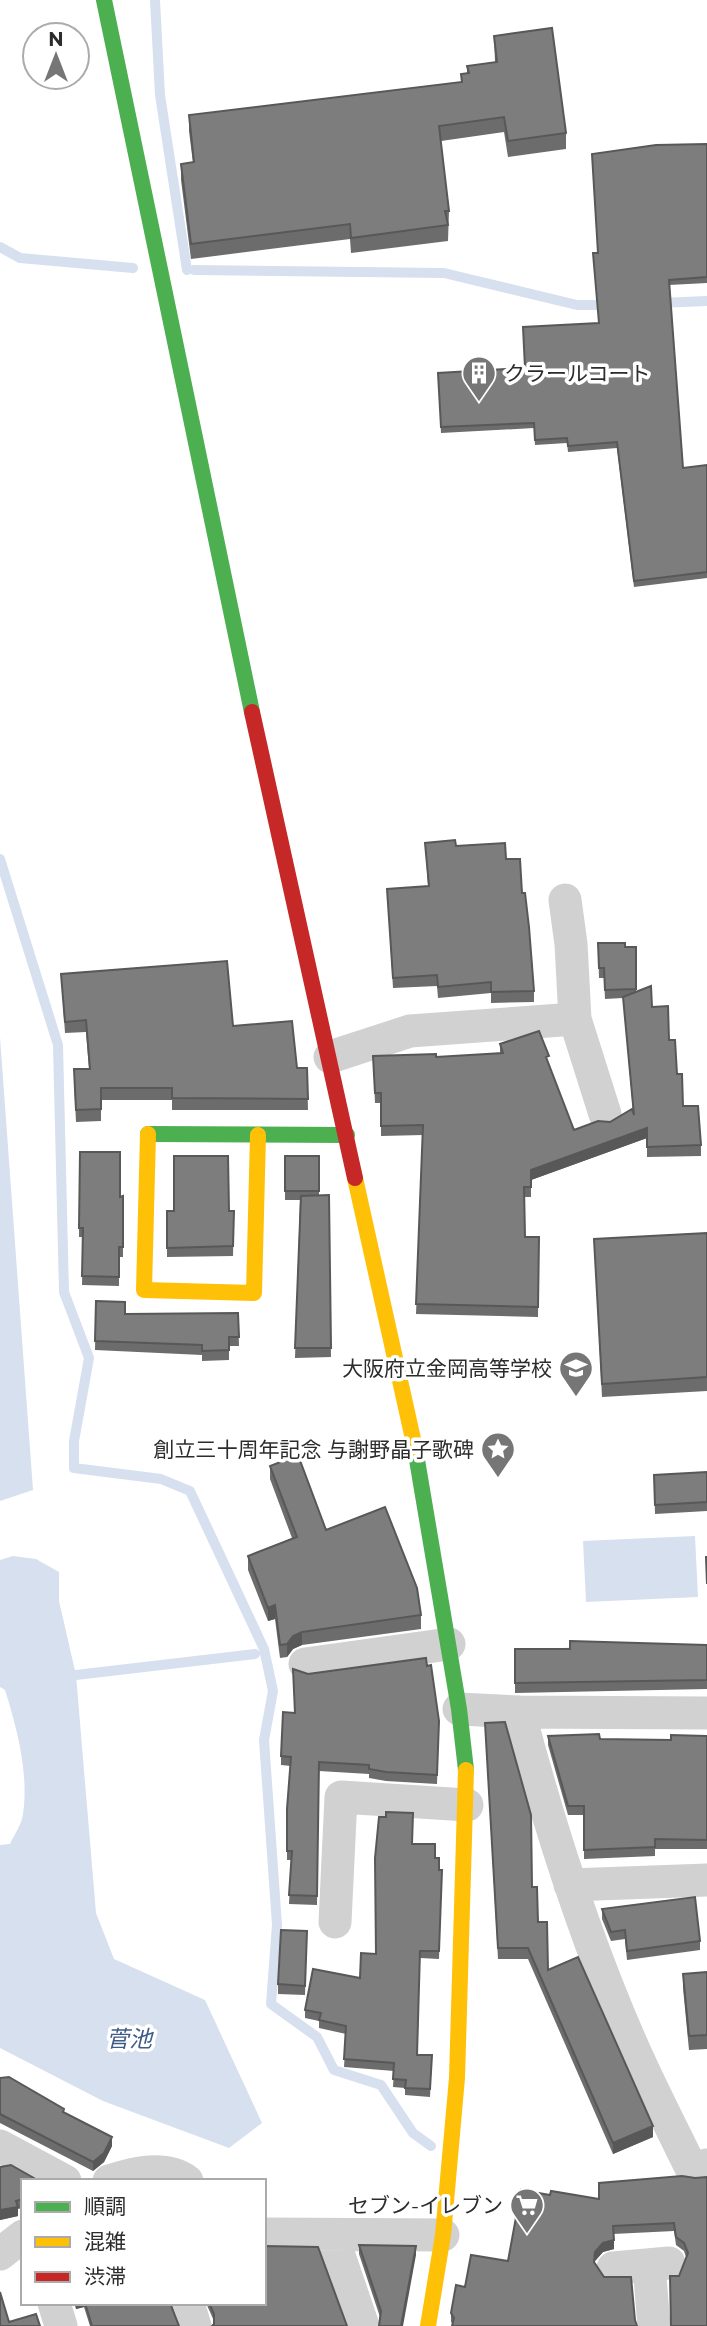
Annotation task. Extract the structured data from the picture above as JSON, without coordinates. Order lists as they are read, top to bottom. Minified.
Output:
{"water":["菅池"],"places":{"building":["クラールコート"],"school or university":["大阪府立金岡高等学校"],"place":["創立三十周年記念 与謝野晶子歌碑"],"supermarket":["セブン-イレブン"]},"legend":["順調","混雑","渋滞"],"north":"top"}
